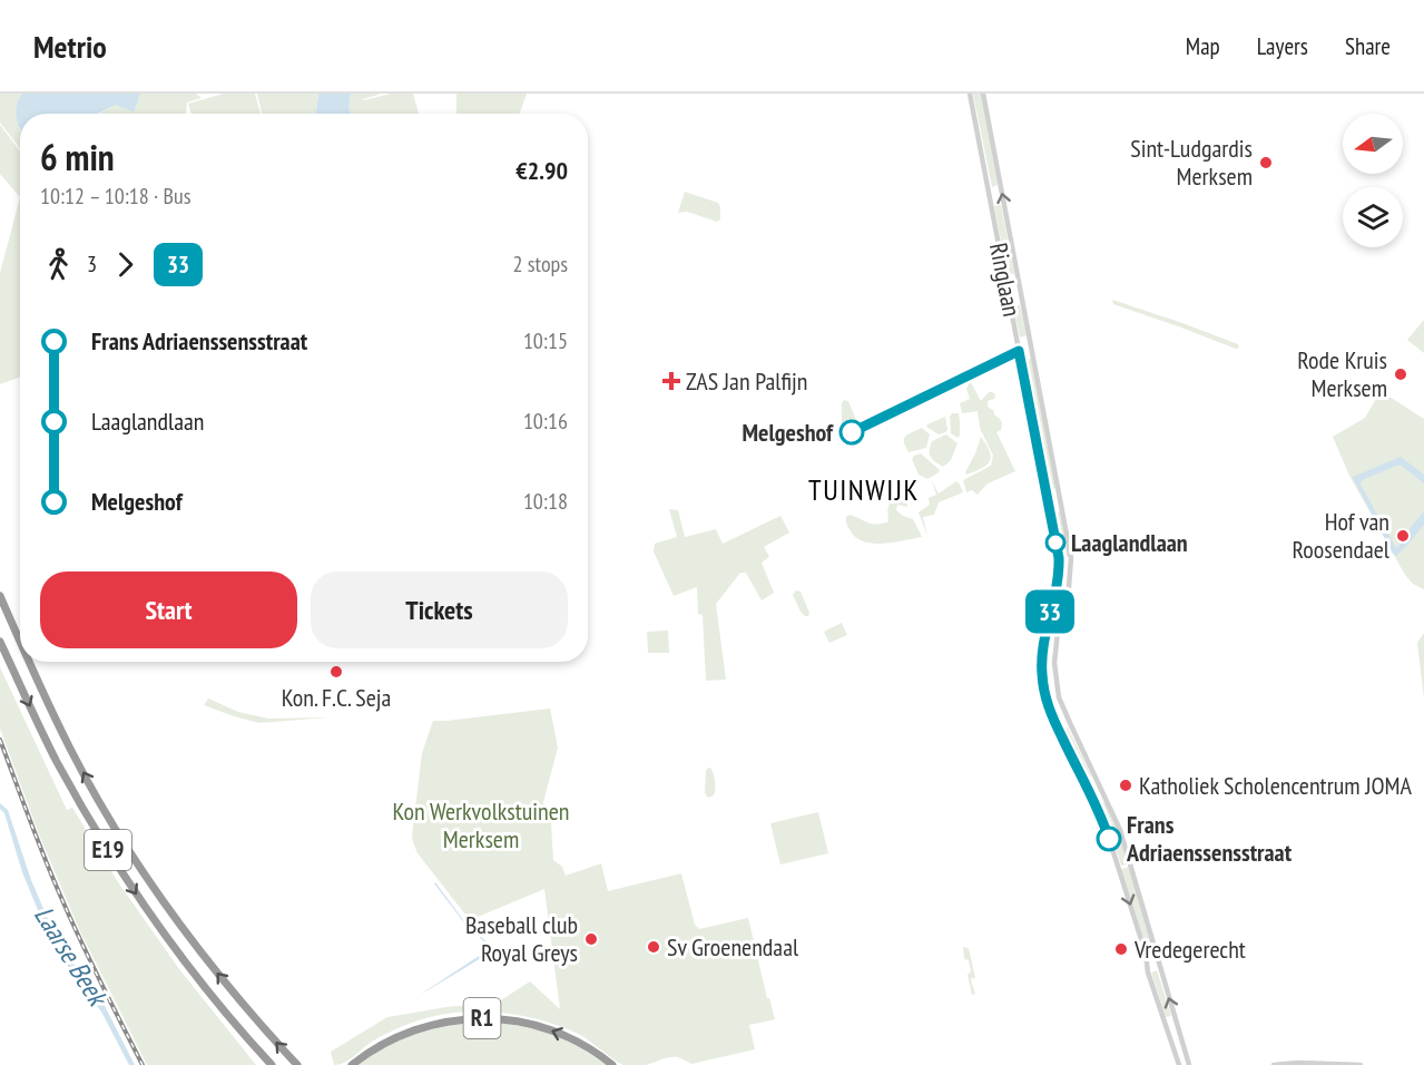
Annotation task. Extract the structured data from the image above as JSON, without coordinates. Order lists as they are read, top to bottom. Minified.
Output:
{"streets":{"highway":["E19","R1"],"street":["Ringlaan"]},"districts":["TUINWIJK"],"water":["Laarse Beek"],"parks":["Kon Werkvolkstuinen Merksem"],"places":{"other":["Sint-Ludgardis Merksem","Rode Kruis Merksem","Melgeshof","Hof van Roosendael","Laaglandlaan","Kon. F.C. Seja","Katholiek Scholencentrum JOMA","Frans Adriaenssensstraat","Baseball club Royal Greys","Sv Groenendaal","Vredegerecht"],"health":["ZAS Jan Palfijn"]},"lines":["bus line 33"],"north":"left","page":{"header":"Metrio","nav":["Map","Layers","Share"],"on_map":"33","heading":["6 min","10:12 – 10:18 · Bus","€2.90"],"legs":["3","33","2 stops"],"list":[{"name":"Frans Adriaenssensstraat","value":"10:15"},{"name":"Laaglandlaan","value":"10:16"},{"name":"Melgeshof","value":"10:18"}],"buttons":["Start","Tickets"]}}
